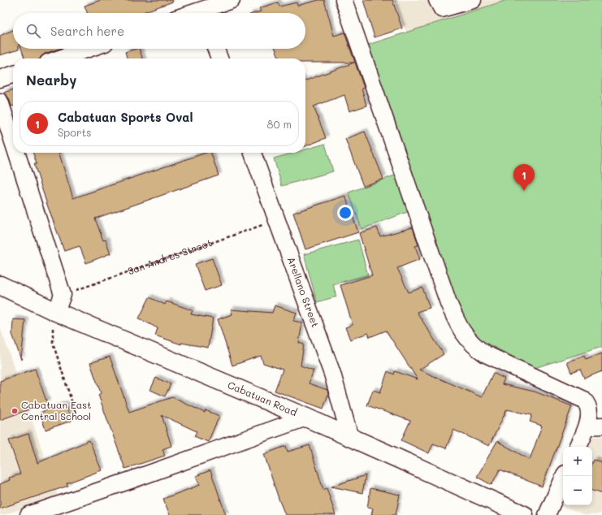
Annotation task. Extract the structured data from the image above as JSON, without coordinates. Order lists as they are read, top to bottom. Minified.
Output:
{"streets":{"highway":["Cabatuan Road"],"street":["Arellano Street"],"path":["San Andres Street"]},"crossings":[["San Andres Street","Arellano Street"],["Arellano Street","Cabatuan Road"]],"places":["Cabatuan East Central School"],"page":{"search":"Search here","heading":"Nearby","list":[{"mark":"1","name":"Cabatuan Sports Oval","note":"Sports","value":"80 m"}],"pins":"1","map_buttons":["+","−"]}}
